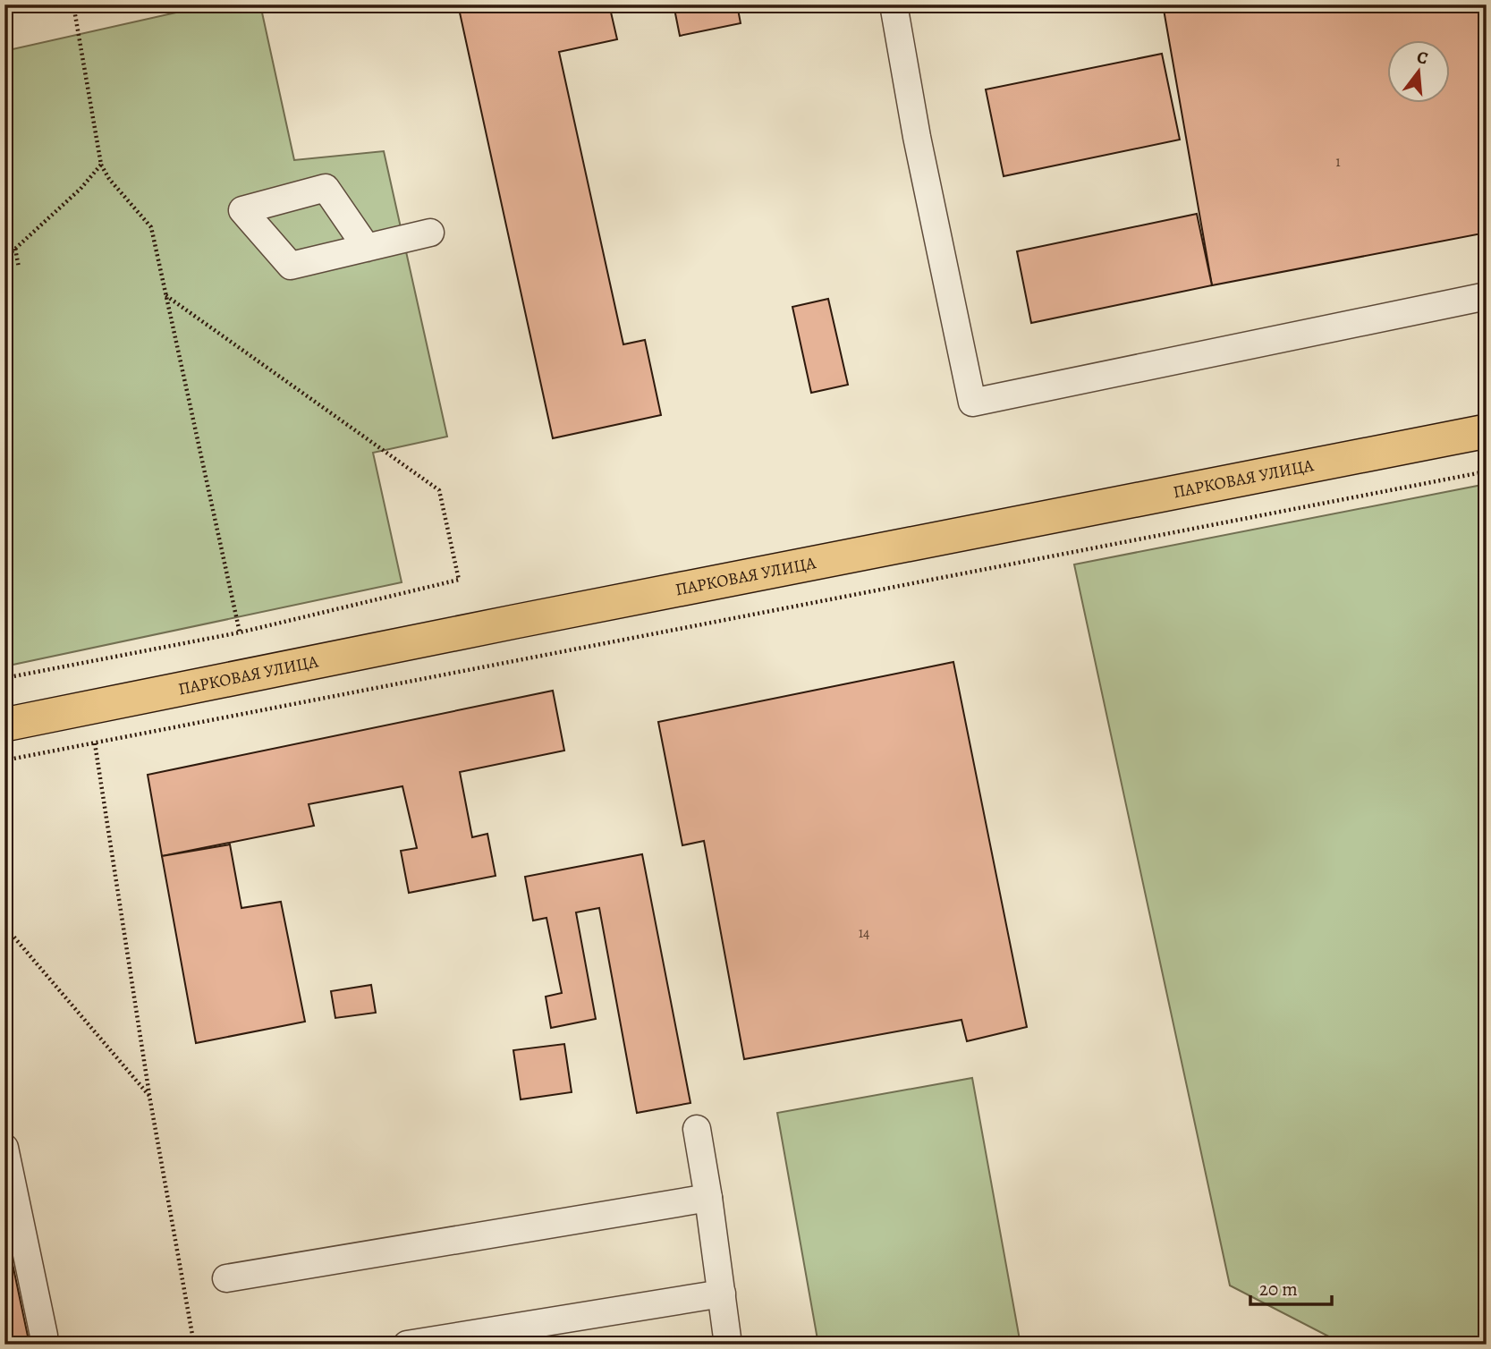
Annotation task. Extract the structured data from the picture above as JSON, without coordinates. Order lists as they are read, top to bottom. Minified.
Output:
{"streets":{"main road":["ПАРКОВАЯ УЛИЦА"]},"house_numbers":["1","14"],"scale_bar":"20 m","north":"top"}
